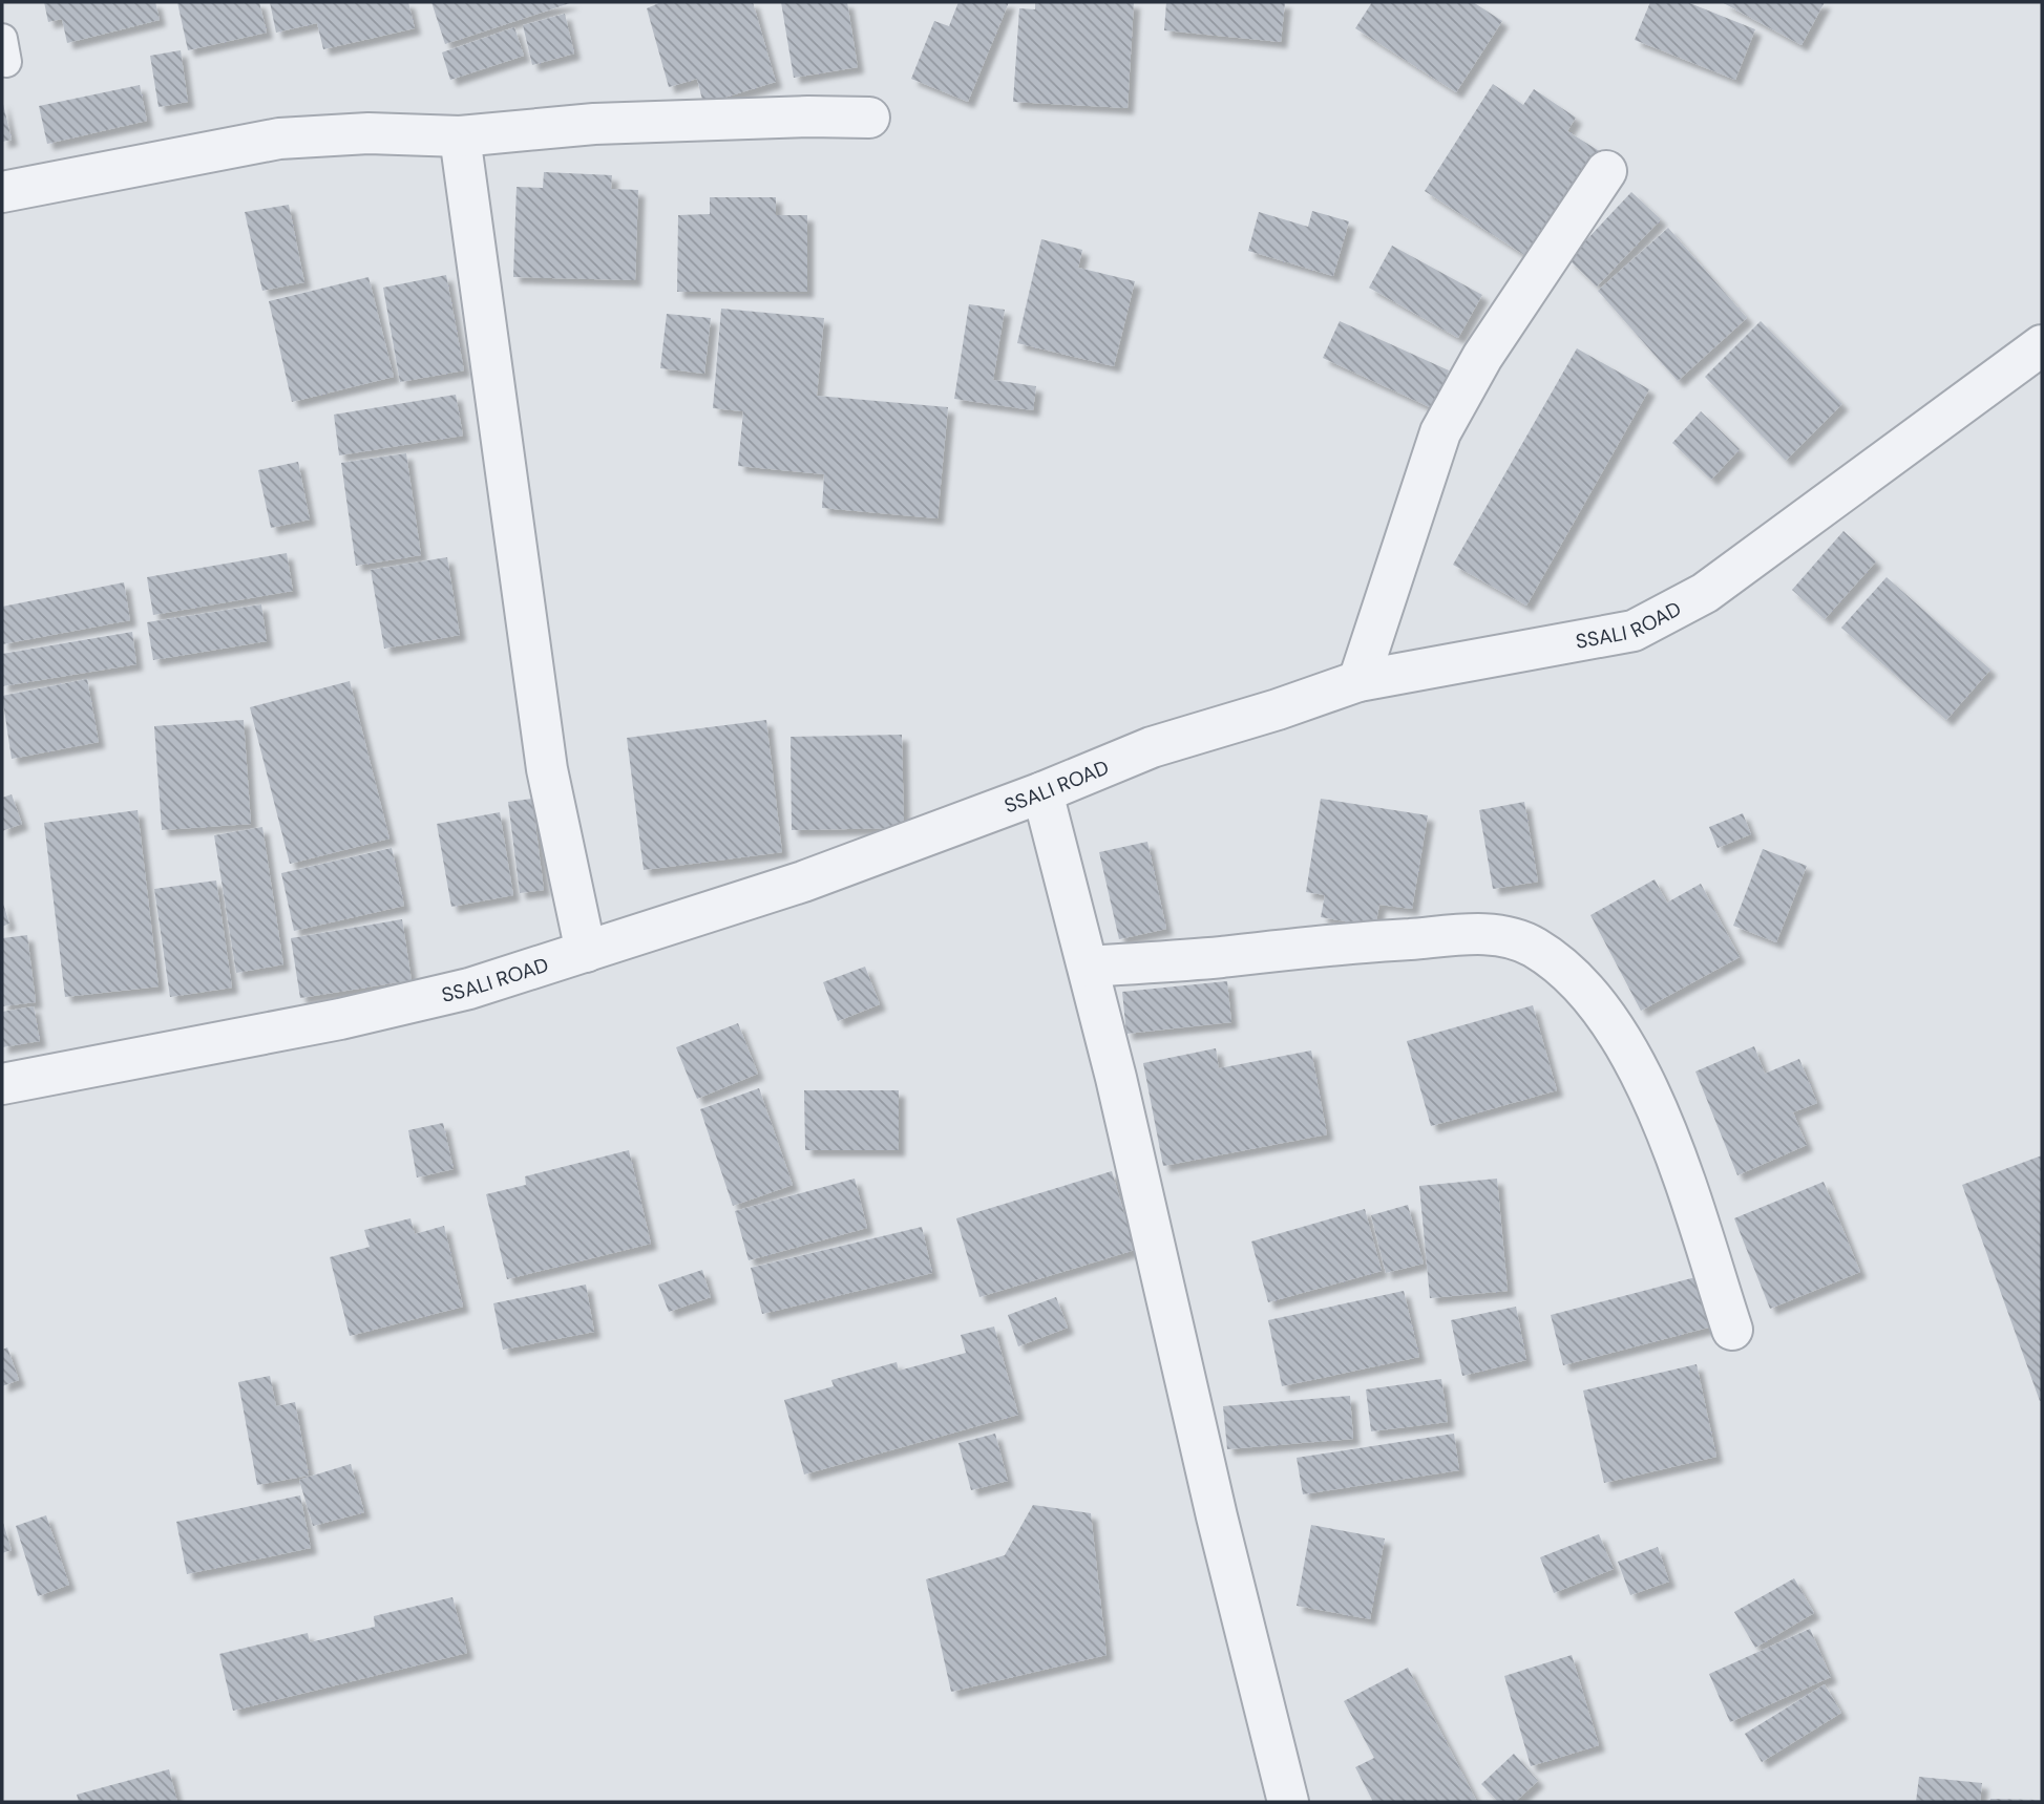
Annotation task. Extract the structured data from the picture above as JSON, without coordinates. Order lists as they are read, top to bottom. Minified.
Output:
{"streets":{"street":["SSALI ROAD"]}}
